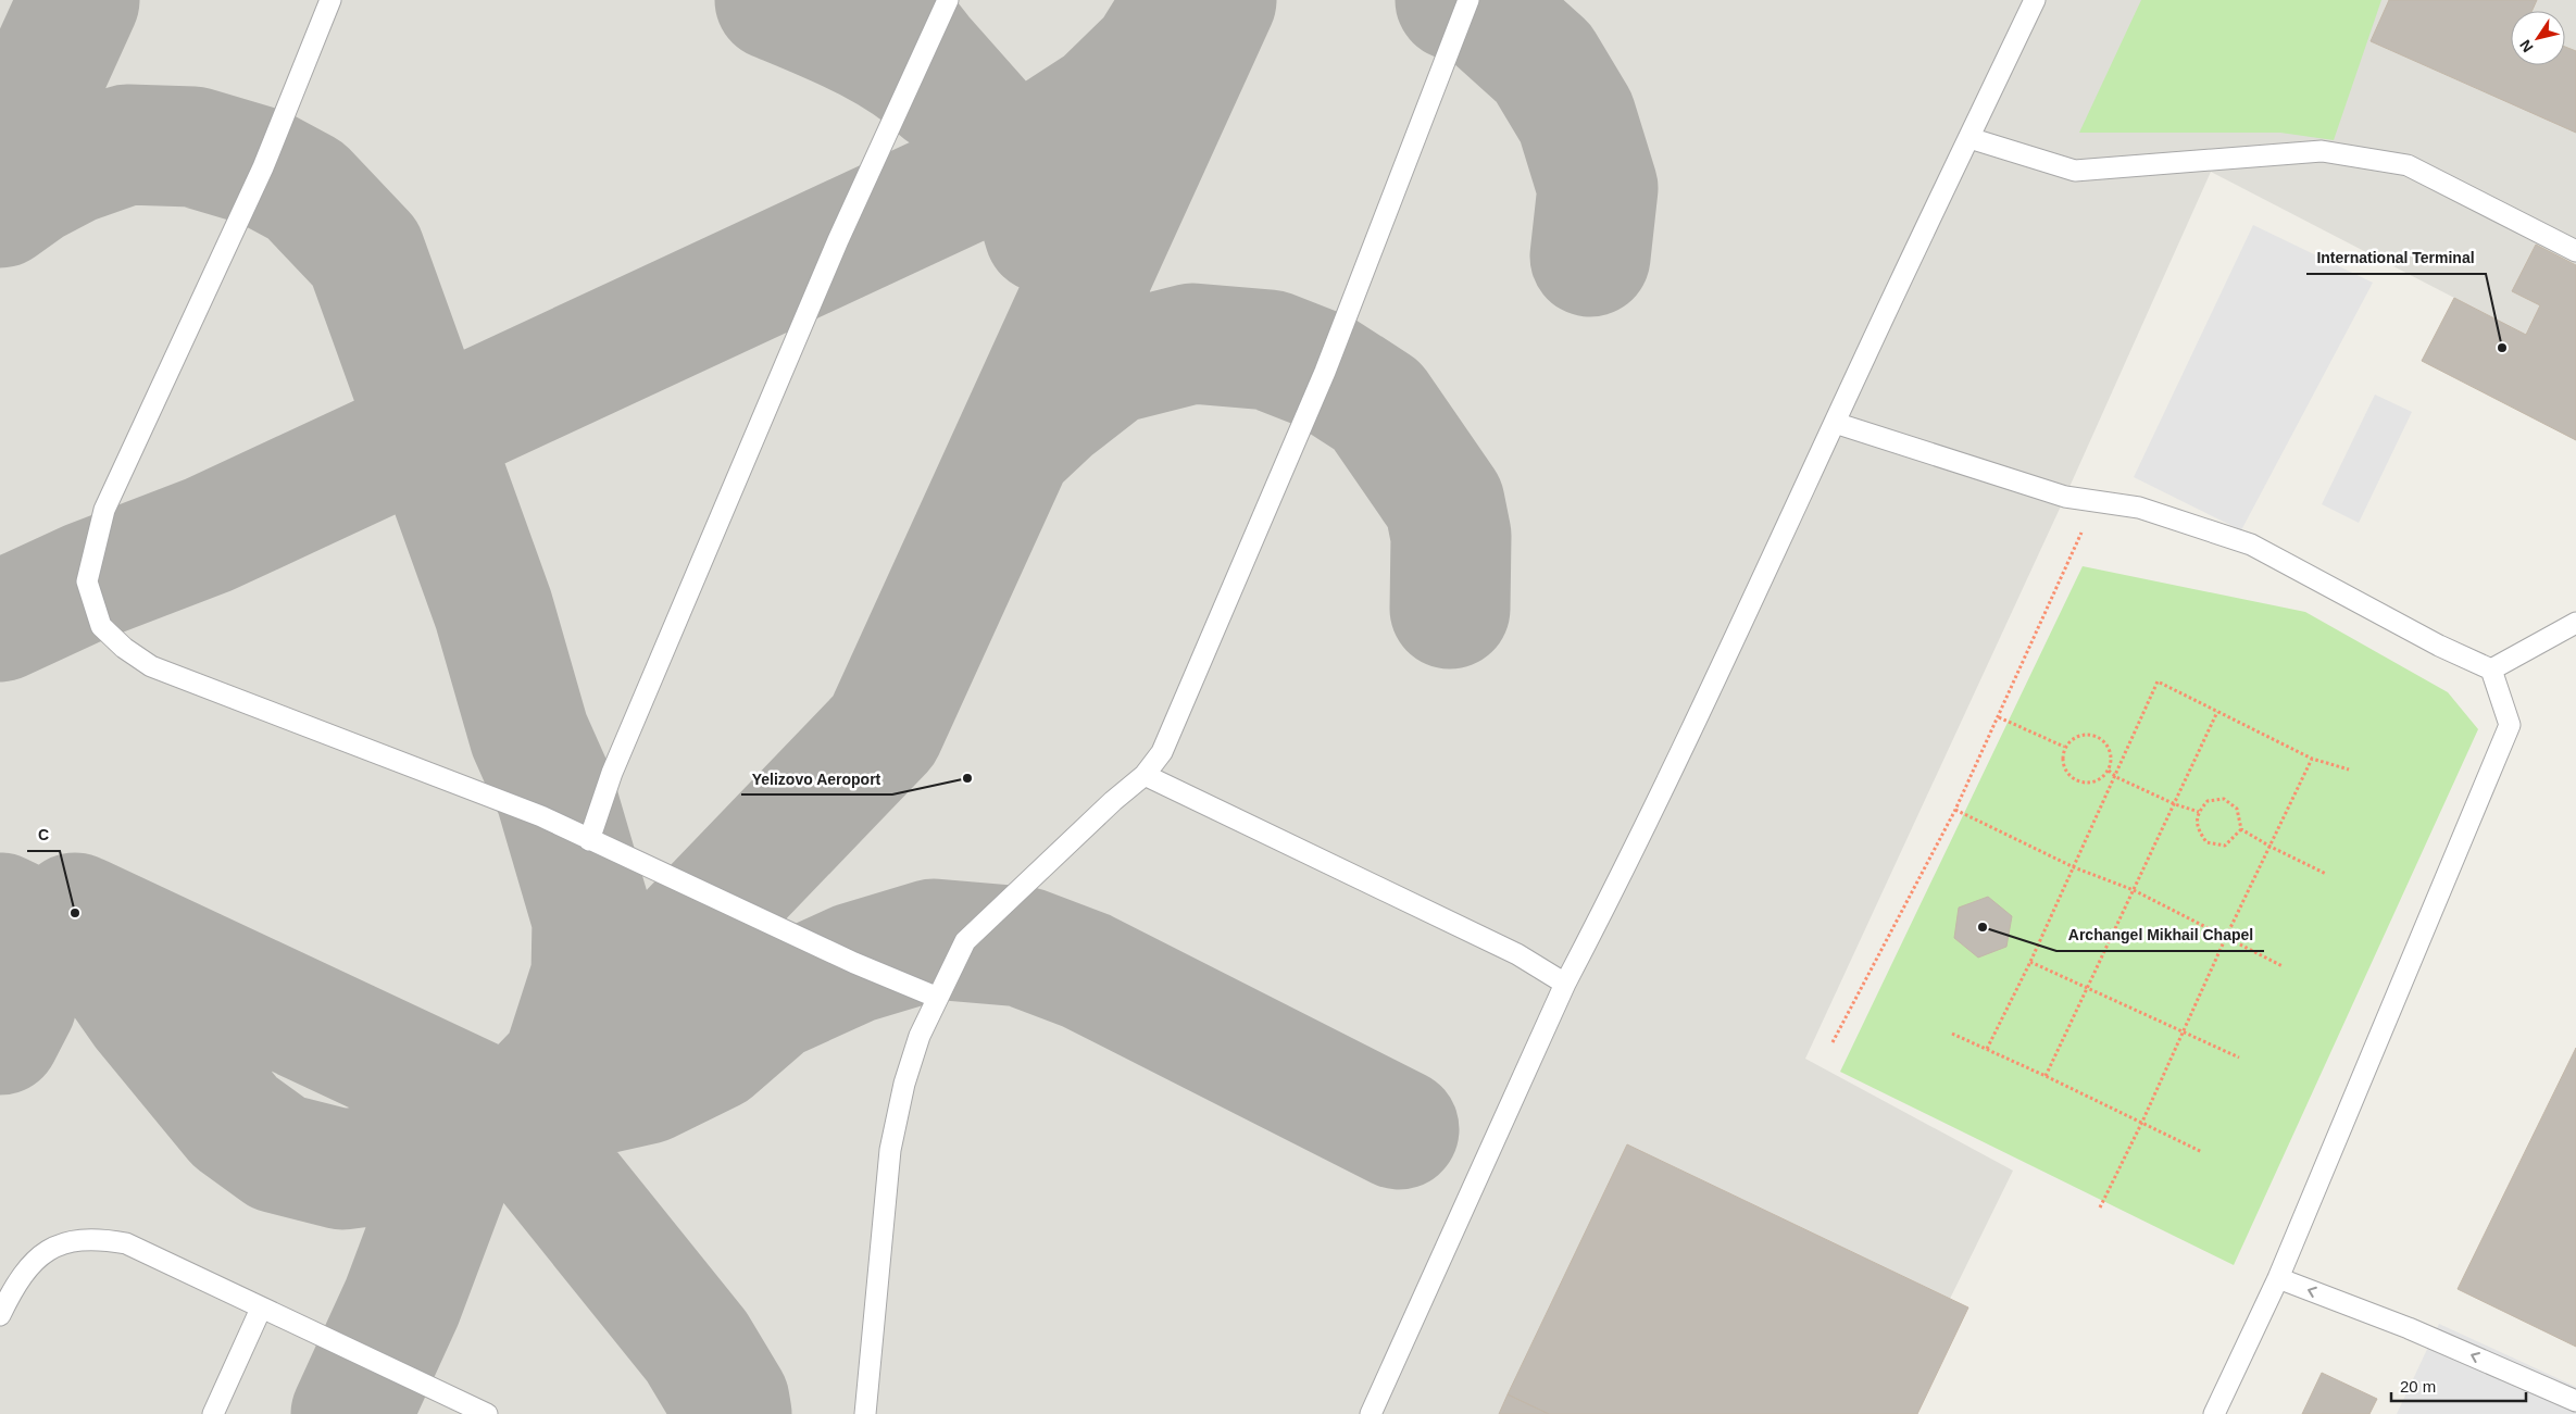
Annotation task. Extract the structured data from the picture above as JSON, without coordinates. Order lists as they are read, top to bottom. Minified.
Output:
{"places":["International Terminal","Yelizovo Aeroport","C","Archangel Mikhail Chapel"],"scale_bar":"20 m","north":"bottom left"}
